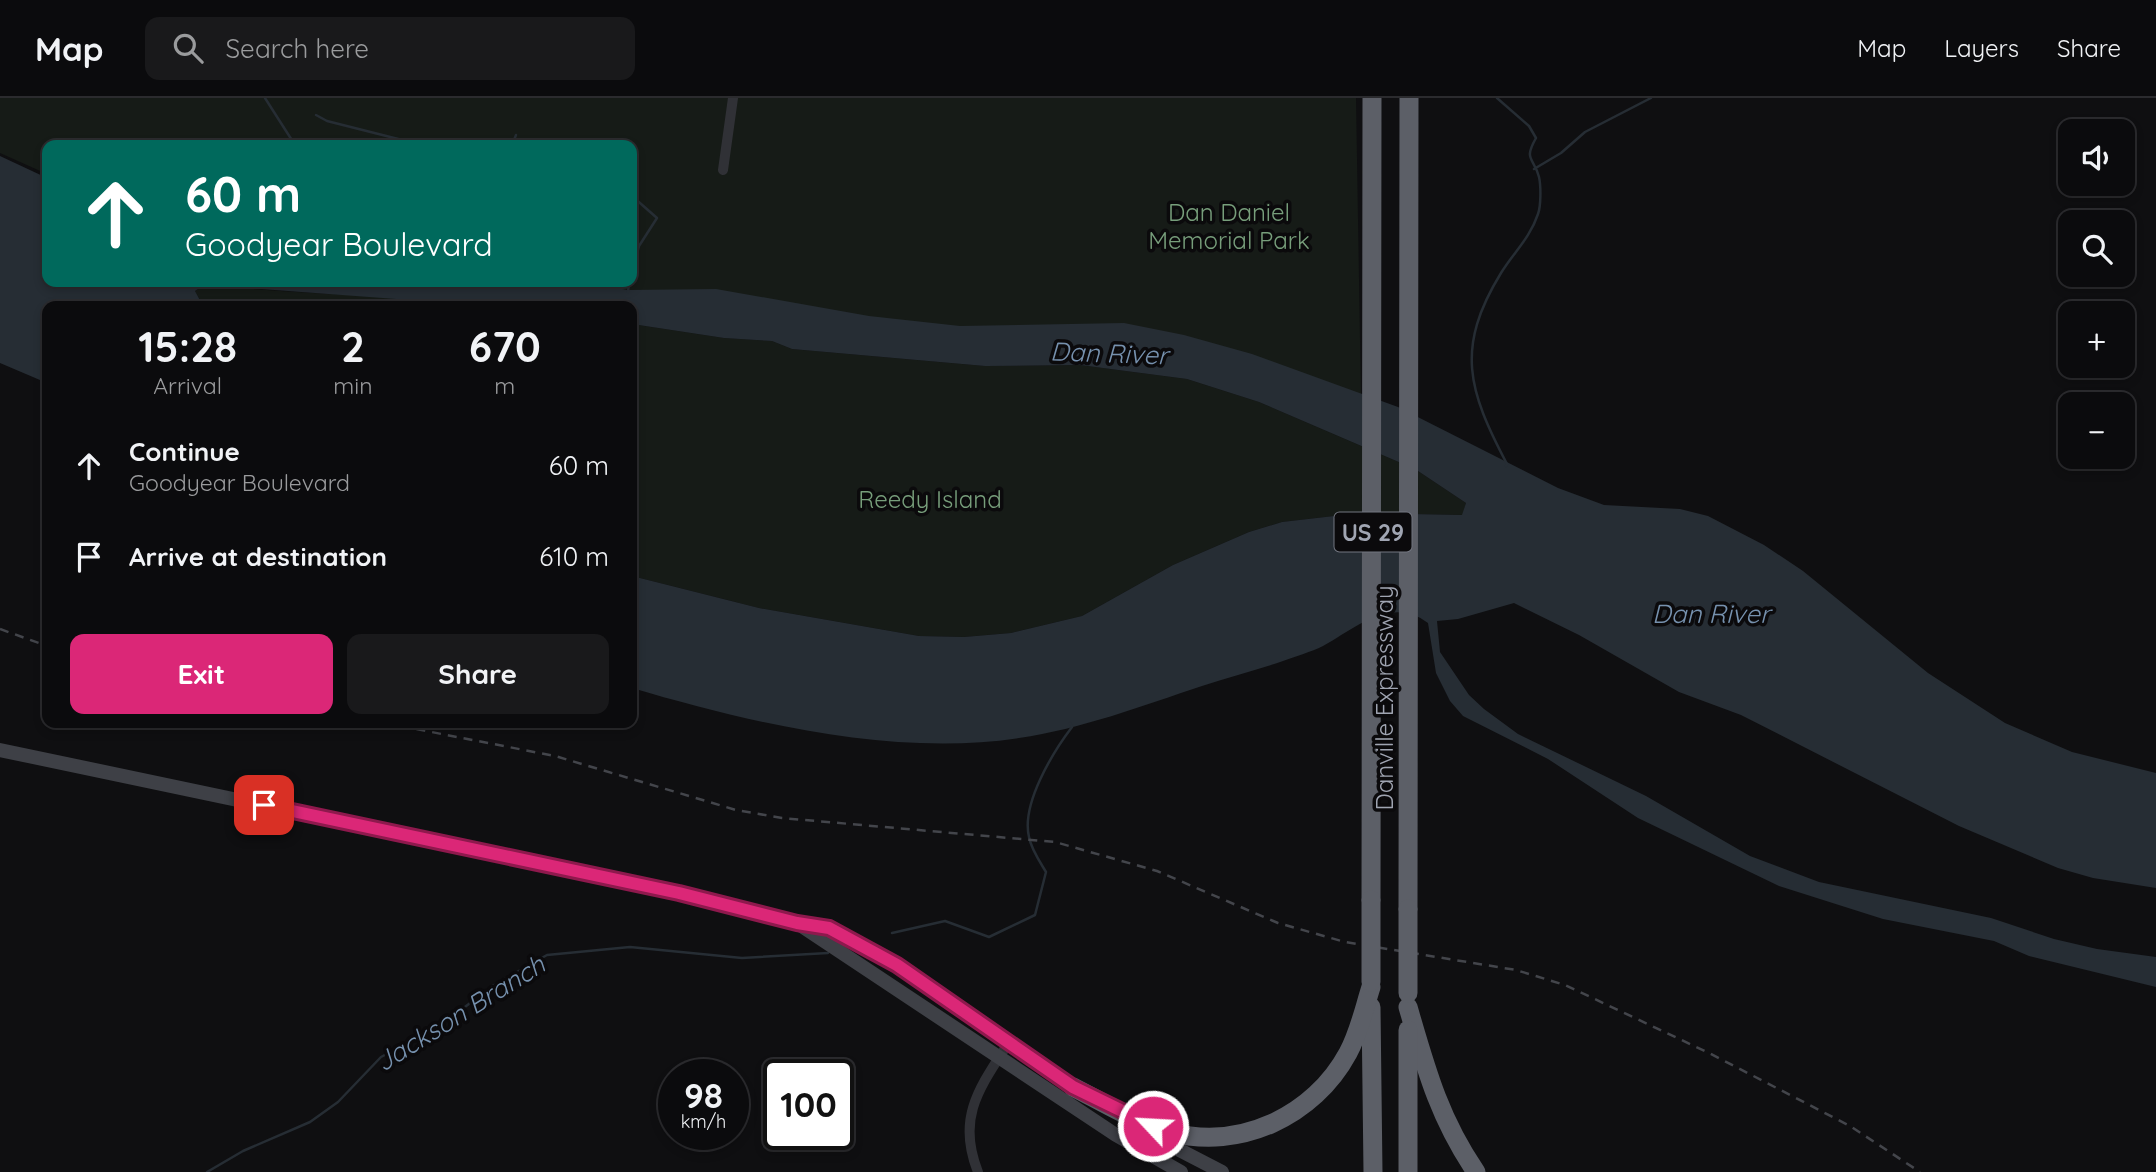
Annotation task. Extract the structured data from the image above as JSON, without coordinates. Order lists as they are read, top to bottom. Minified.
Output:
{"streets":{"highway":["US 29","Danville Expressway"]},"water":["Dan River","Jackson Branch"],"parks":["Dan Daniel Memorial Park","Reedy Island"],"page":{"header":"Map","search":"Search here","nav":["Map","Layers","Share"],"map_buttons":["+","−"],"turn":["60 m","Goodyear Boulevard"],"eta":["15:28","Arrival","2","min","670","m"],"list":[{"name":"Continue","note":"Goodyear Boulevard","value":"60 m"},{"name":"Arrive at destination","value":"610 m"}],"buttons":["Exit","Share"],"speed":"98 km/h","limit":"100"}}
